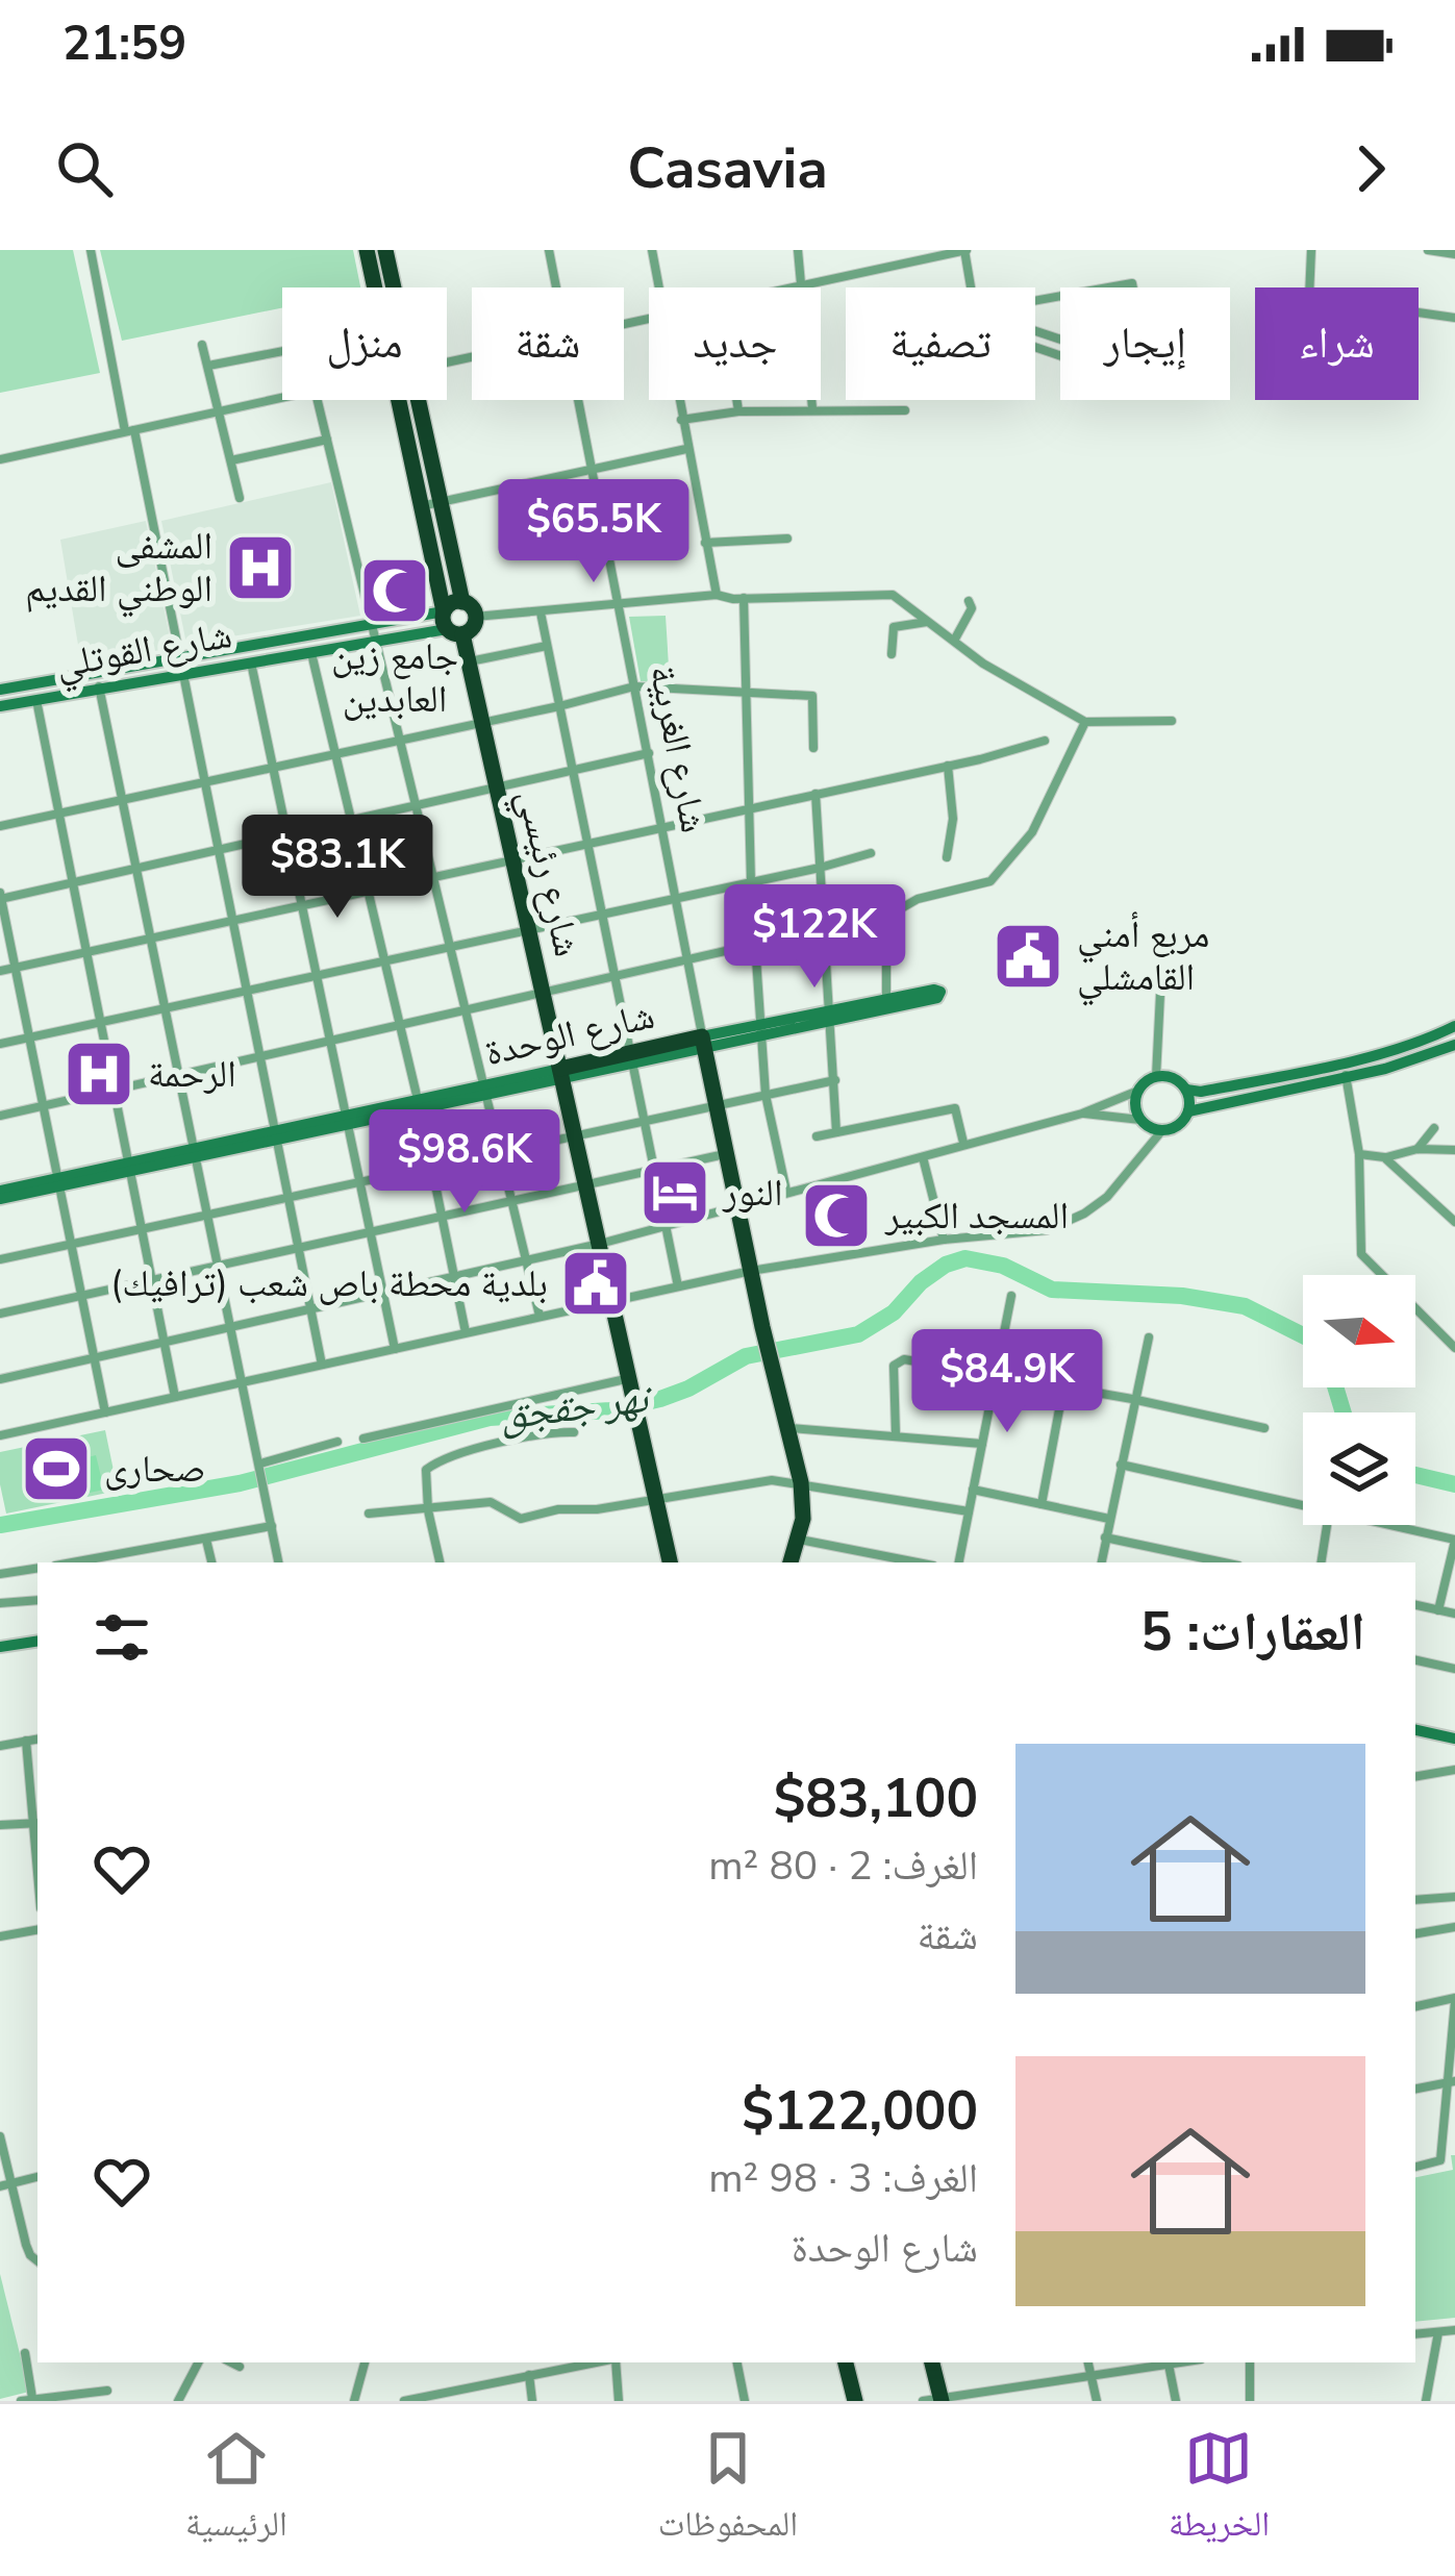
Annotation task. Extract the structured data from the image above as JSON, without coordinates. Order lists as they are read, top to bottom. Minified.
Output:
{"streets":{"highway":["شارع الغربية","شارع رئيسي","شارع الوحدة"],"street":["شارع القوتلي"]},"crossings":[["شارع القوتلي","شارع رئيسي"],["شارع الغربية","شارع الوحدة"],["شارع رئيسي","شارع الوحدة"]],"water":["نهر جقجق"],"places":{"hospital":["المشفى الوطني القديم","الرحمة"],"mosque":["جامع زين العابدين","المسجد الكبير"],"public building":["مربع أمني القامشلي","بلدية محطة باص شعب (ترافيك)"],"hotel":["النور"],"sports":["صحارى"]},"north":"right","page":{"status":"21:59","header":"Casavia","chip":["شراء","إيجار","تصفية","جديد","شقة","منزل"],"price":["$65.5K","$83.1K","$122K","$98.6K","$84.9K"],"heading":"العقارات: 5","list":[{"name":"$83,100","note":"الغرف: 2 · 80 m² · شقة"},{"name":"$122,000","note":"الغرف: 3 · 98 m² · شارع الوحدة"}],"tabs":["الخريطة","المحفوظات","الرئيسية"]}}
